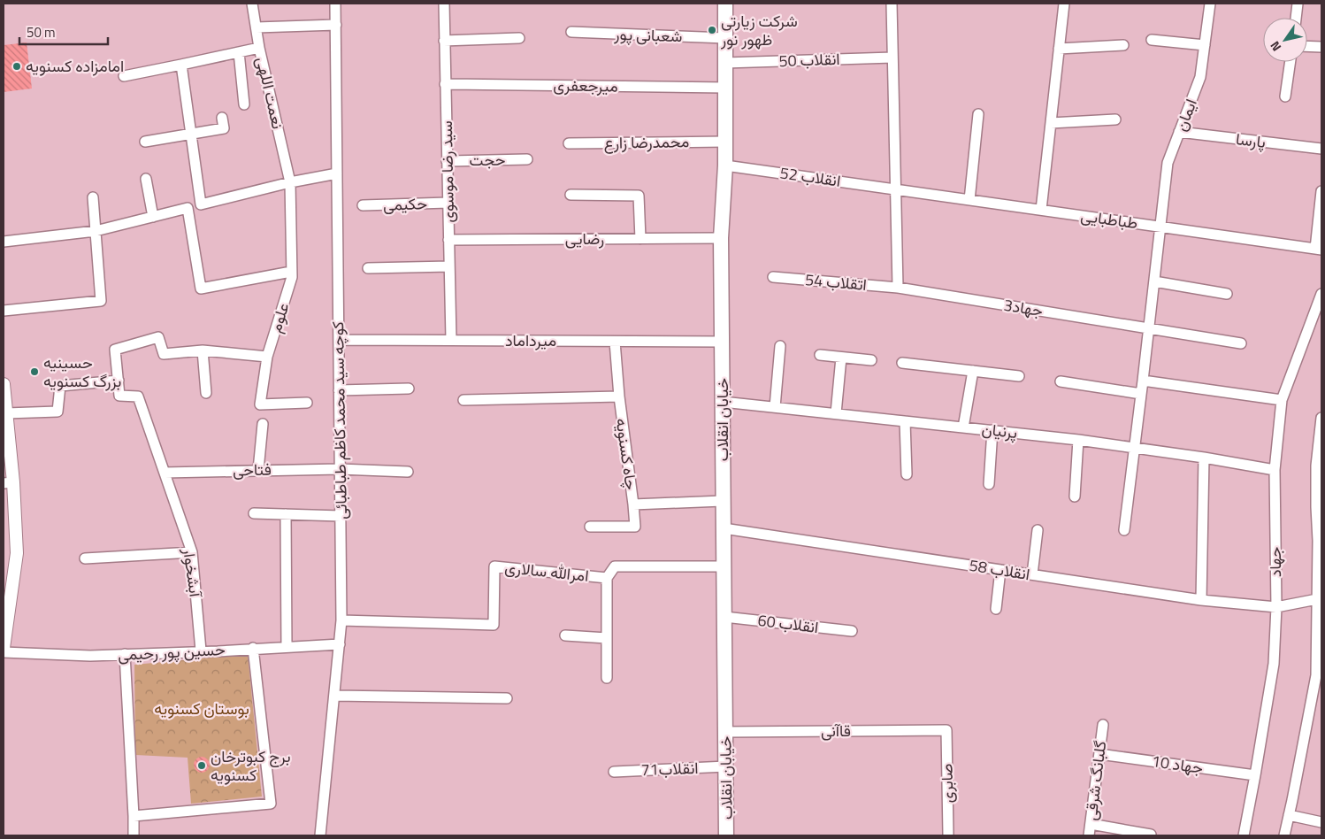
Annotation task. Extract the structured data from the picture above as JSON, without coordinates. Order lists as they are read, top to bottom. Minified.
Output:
{"streets":{"main road":["خیابان انقلاب"],"street":["شعبانی پور","انقلاب 50","میرجعفری","نعمت اللهی","ایمان","پارسا","محمدرضا زارع","حجت","سید رضا موسوی","انقلاب 52","حکیمی","طباطبایی","رضایی","اتقلاب 54","جهاد3","علوم","میرداماد","کوچه سید محمد کاظم طباطبائی","پرنیان","چاه کسنویه","فتاحی","جهاد","انقلاب 58","امرالله سالاری","آبشخوار","انقلاب 60","حسین پور رحیمی","قاآنی","جهاد 10","انقلاب71","گلبانگ شرقی","صابری"]},"crossings":[["شعبانی پور","خیابان انقلاب"],["انقلاب 50","خیابان انقلاب"],["میرجعفری","سید رضا موسوی"],["میرجعفری","خیابان انقلاب"],["نعمت اللهی","علوم"],["ایمان","پارسا"],["ایمان","طباطبایی"],["محمدرضا زارع","خیابان انقلاب"],["حجت","سید رضا موسوی"],["سید رضا موسوی","حکیمی"],["سید رضا موسوی","رضایی"],["سید رضا موسوی","میرداماد"],["انقلاب 52","طباطبایی"],["انقلاب 52","خیابان انقلاب"],["رضایی","خیابان انقلاب"],["اتقلاب 54","جهاد3"],["میرداماد","خیابان انقلاب"],["میرداماد","کوچه سید محمد کاظم طباطبائی"],["میرداماد","چاه کسنویه"],["خیابان انقلاب","پرنیان"],["خیابان انقلاب","چاه کسنویه"],["خیابان انقلاب","انقلاب 58"],["خیابان انقلاب","امرالله سالاری"],["خیابان انقلاب","انقلاب 60"],["خیابان انقلاب","قاآنی"],["خیابان انقلاب","انقلاب71"],["کوچه سید محمد کاظم طباطبائی","فتاحی"],["کوچه سید محمد کاظم طباطبائی","امرالله سالاری"],["کوچه سید محمد کاظم طباطبائی","حسین پور رحیمی"],["پرنیان","جهاد"],["فتاحی","آبشخوار"],["جهاد","انقلاب 58"],["جهاد","جهاد 10"],["آبشخوار","حسین پور رحیمی"],["قاآنی","صابری"],["جهاد 10","گلبانگ شرقی"]],"parks":["بوستان کسنویه"],"places":["شرکت زیارتی ظهور نور","امامزاده کسنویه","حسینیه بزرگ کسنویه","برج کبوترخان کسنویه"],"scale_bar":"50 m","north":"bottom left"}
